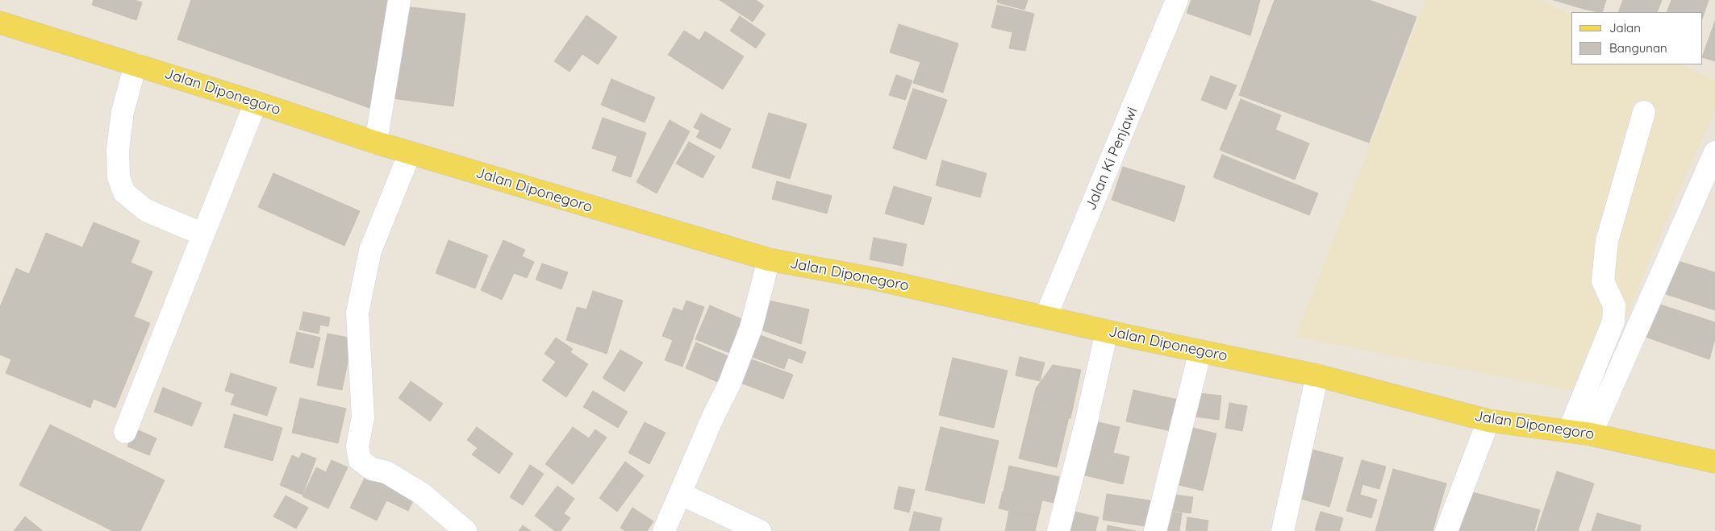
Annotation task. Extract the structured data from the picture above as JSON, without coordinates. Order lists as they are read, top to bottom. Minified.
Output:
{"streets":{"main road":["Jalan Diponegoro"],"street":["Jalan Ki Penjawi"]},"crossings":[["Jalan Diponegoro","Jalan Ki Penjawi"]],"legend":["Jalan","Bangunan"]}
